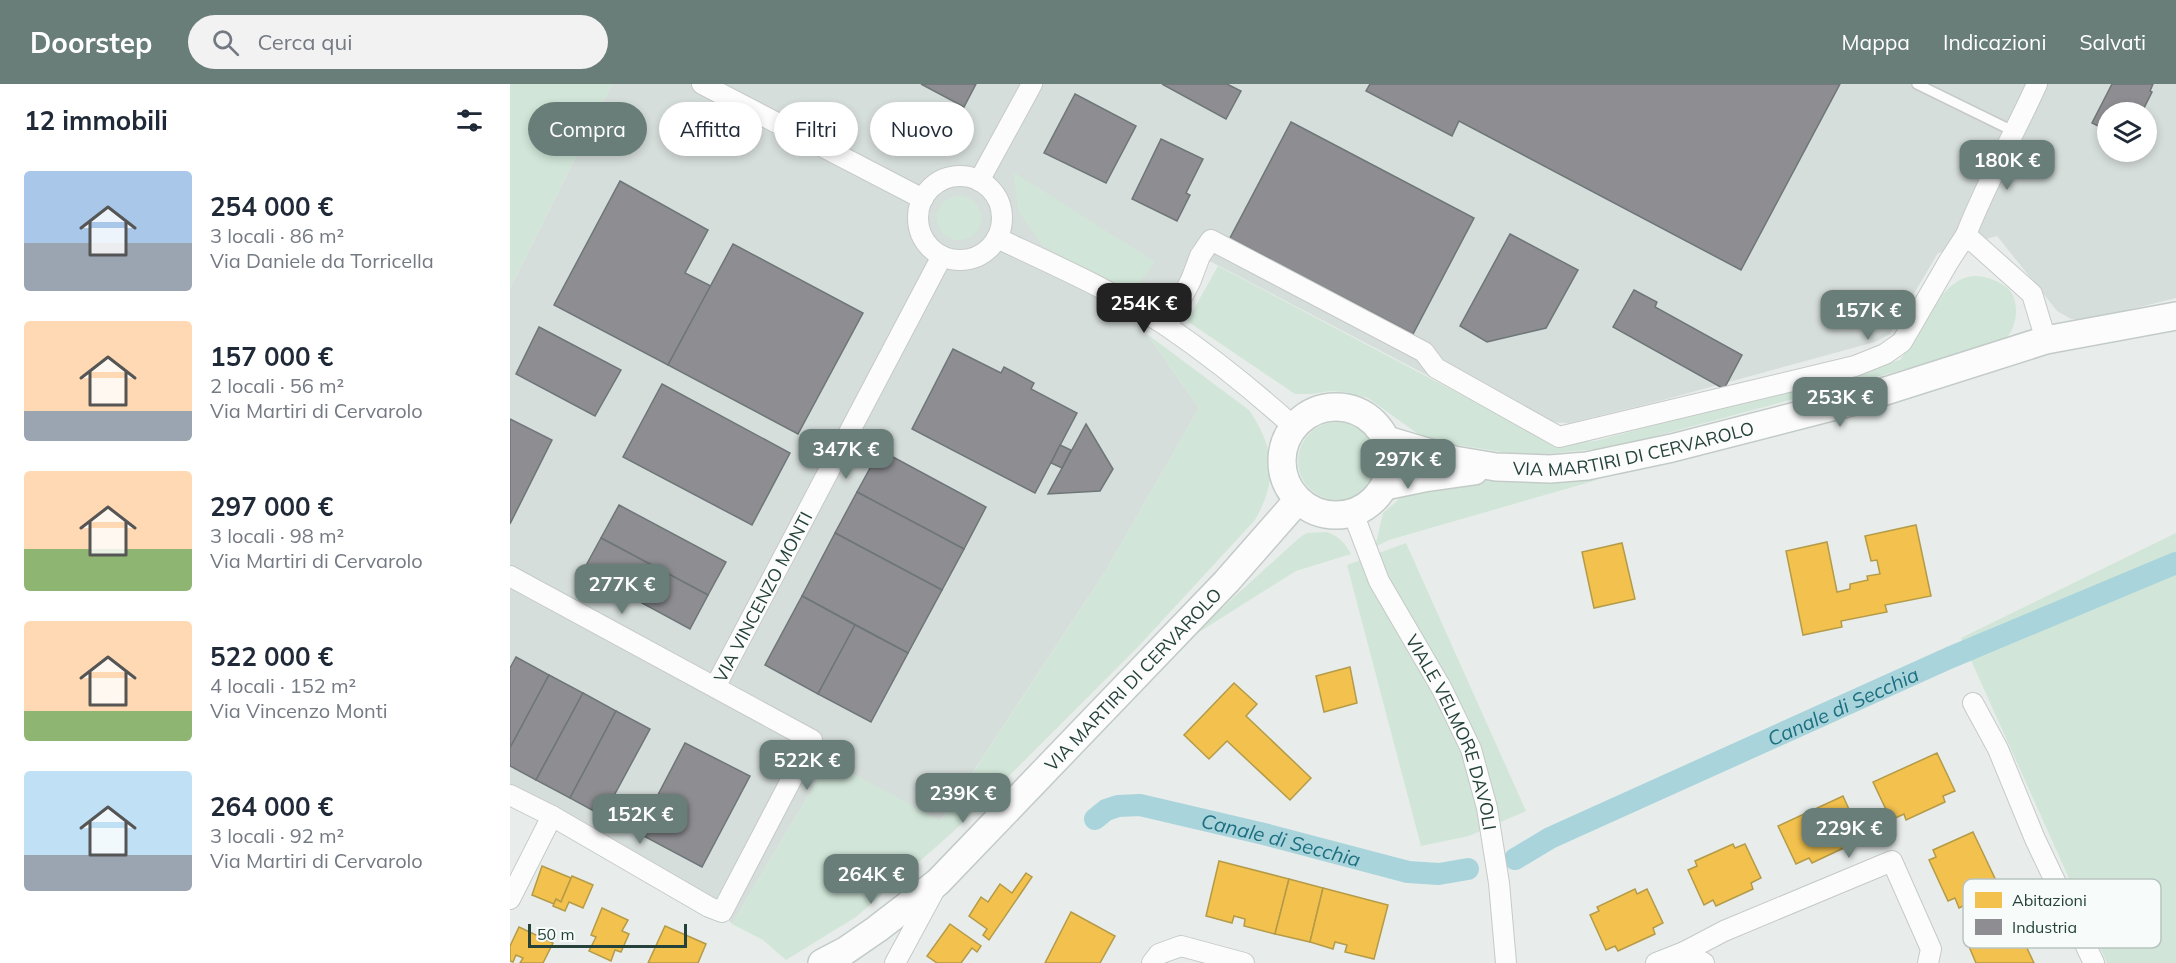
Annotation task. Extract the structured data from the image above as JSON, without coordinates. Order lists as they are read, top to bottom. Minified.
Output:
{"streets":{"main road":["VIA MARTIRI DI CERVAROLO"],"street":["VIA VINCENZO MONTI","VIALE VELMORE DAVOLI"]},"crossings":[["VIA MARTIRI DI CERVAROLO","VIALE VELMORE DAVOLI"]],"water":["Canale di Secchia"],"legend":["Abitazioni","Industria"],"scale_bar":"50 m","page":{"header":"Doorstep","search":"Cerca qui","nav":["Mappa","Indicazioni","Salvati"],"heading":"12 immobili","chip":["Compra","Affitta","Filtri","Nuovo"],"price":["180K €","254K €","157K €","253K €","347K €","297K €","277K €","522K €","239K €","152K €","229K €","264K €"],"list":[{"name":"254 000 €","note":"3 locali · 86 m² · Via Daniele da Torricella"},{"name":"157 000 €","note":"2 locali · 56 m² · Via Martiri di Cervarolo"},{"name":"297 000 €","note":"3 locali · 98 m² · Via Martiri di Cervarolo"},{"name":"522 000 €","note":"4 locali · 152 m² · Via Vincenzo Monti"},{"name":"264 000 €","note":"3 locali · 92 m² · Via Martiri di Cervarolo"}],"scale":"50 m"}}
